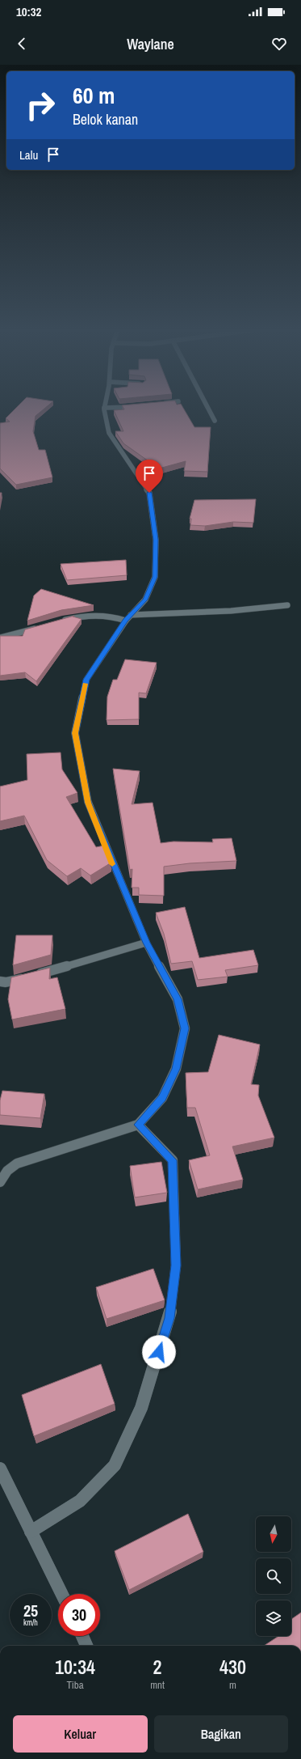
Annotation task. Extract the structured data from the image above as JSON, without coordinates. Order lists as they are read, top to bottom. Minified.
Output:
{"north":"bottom","page":{"status":"10:32","header":"Waylane","turn":["60 m","Belok kanan"],"then":"Lalu","speed":"25 km/h","limit":"30","eta":["10:34","Tiba","2","mnt","430","m"],"buttons":["Keluar","Bagikan"]}}
